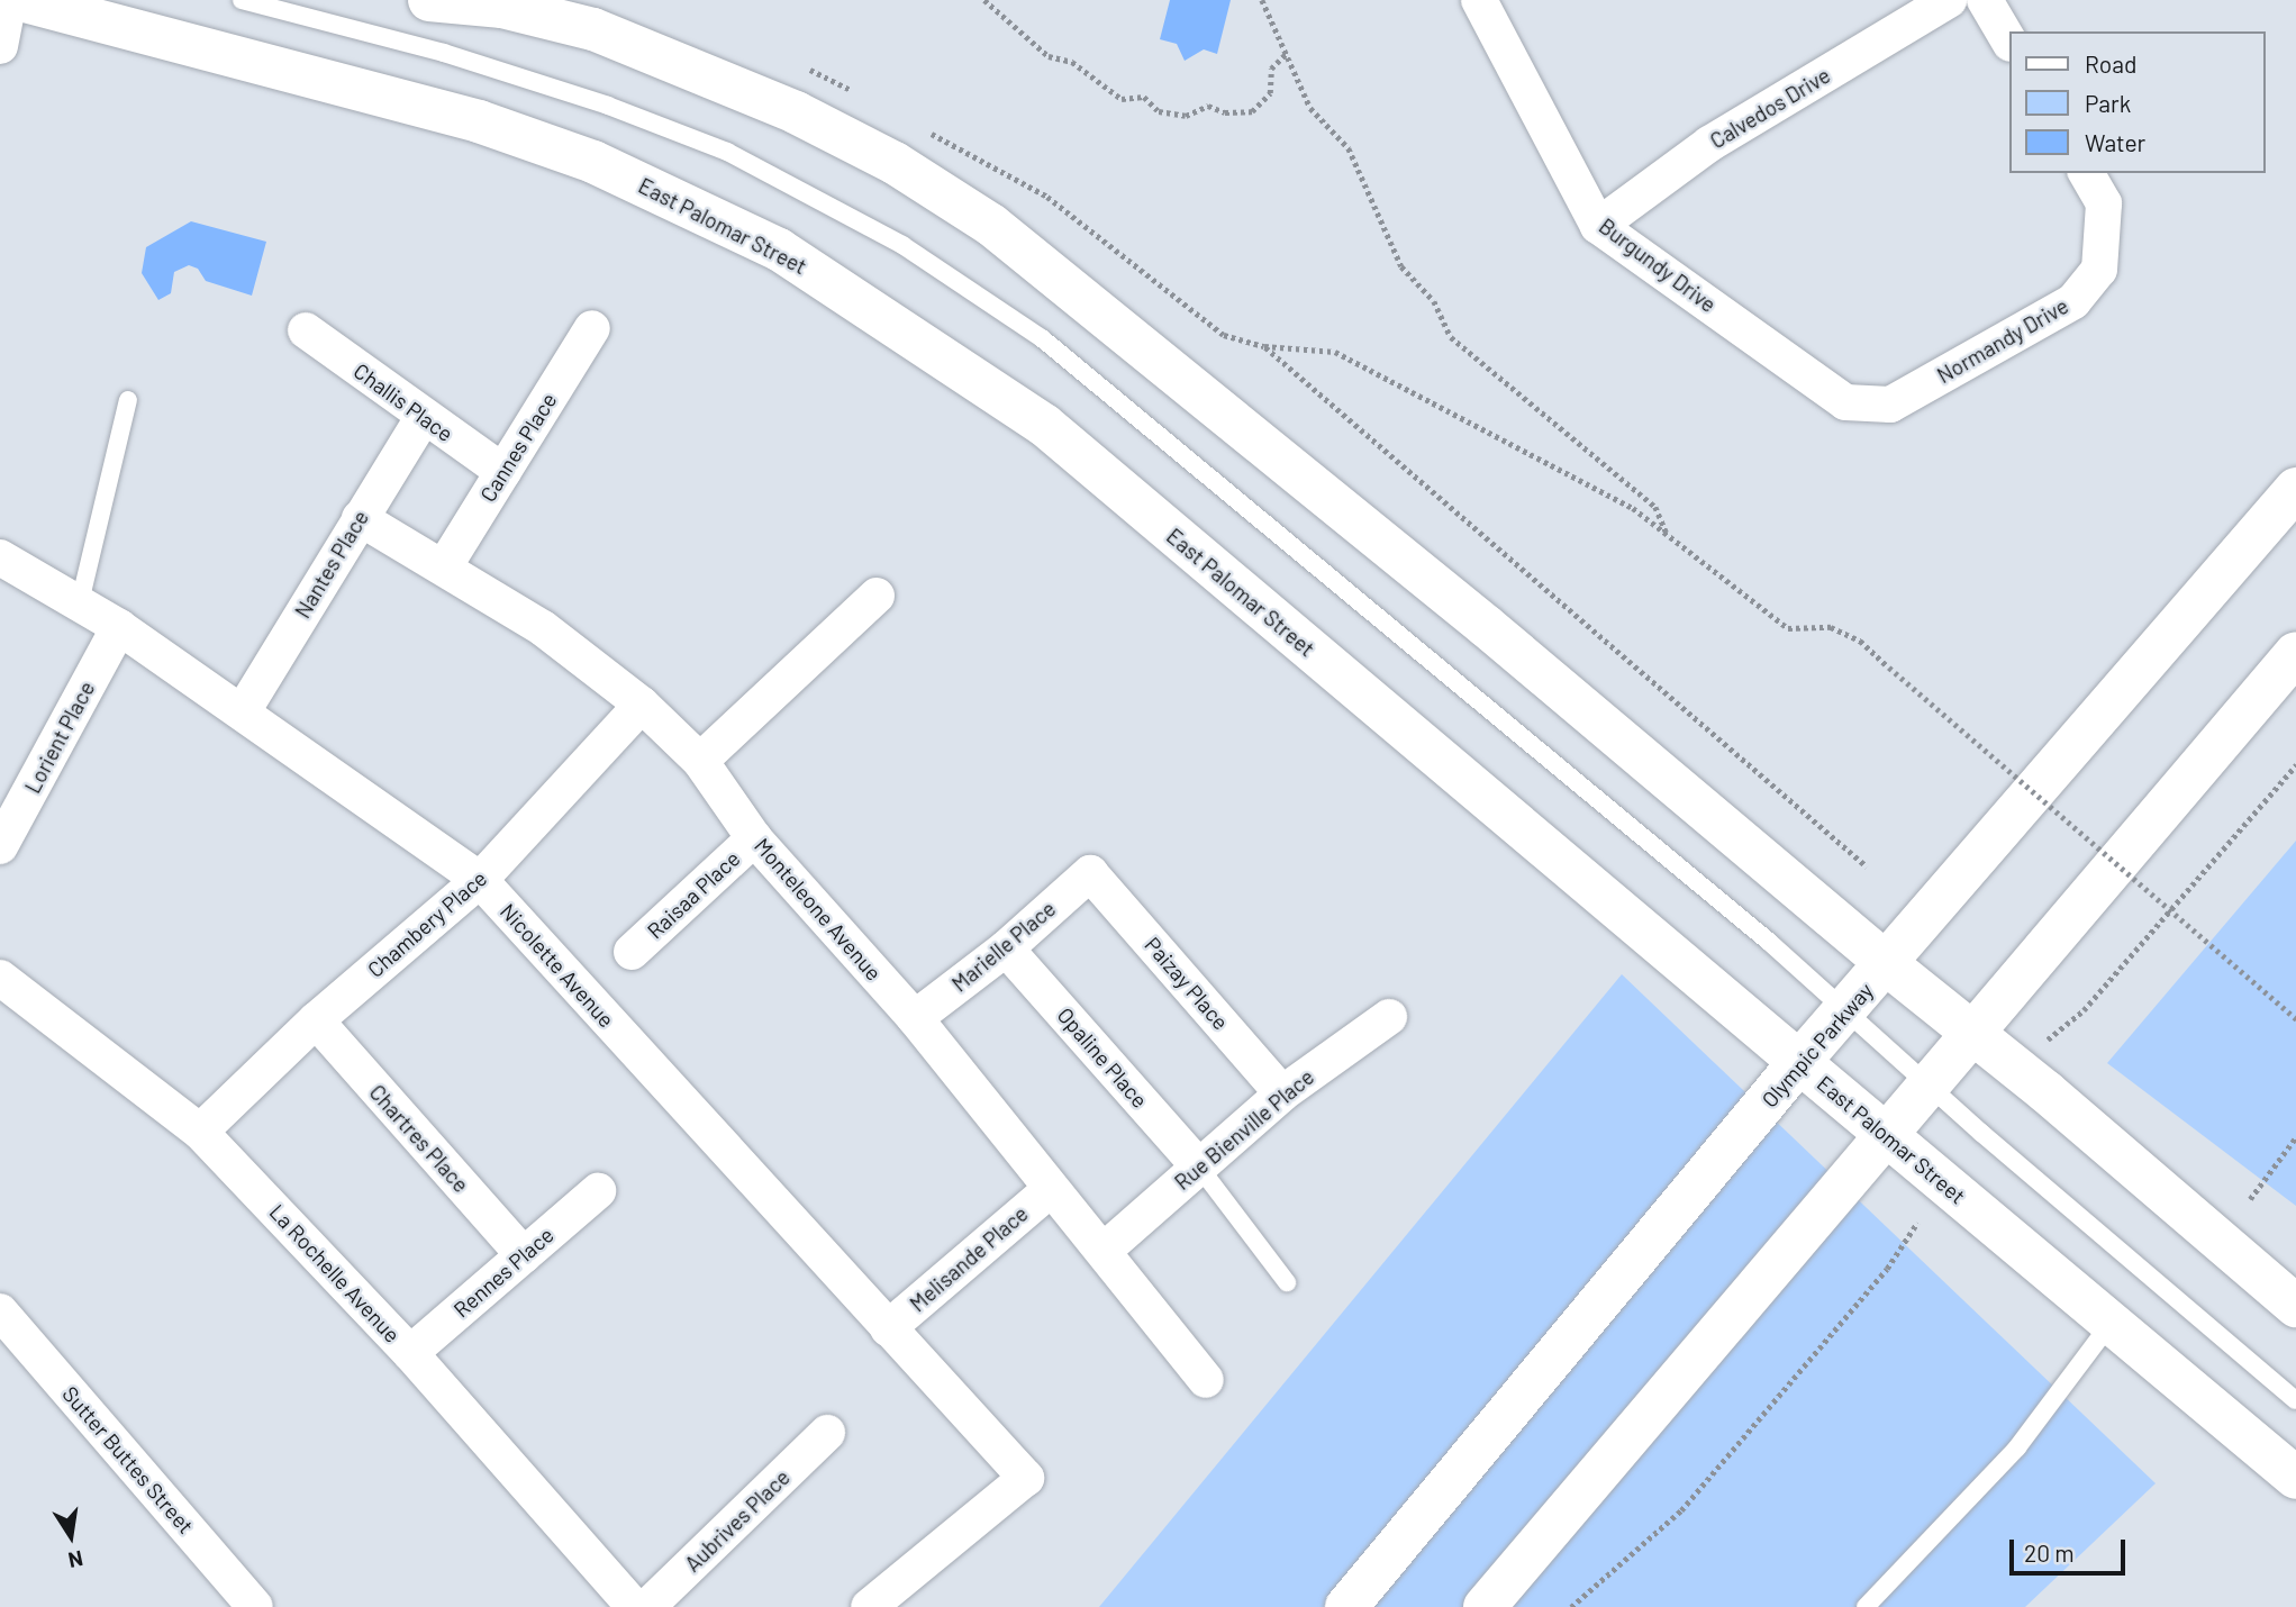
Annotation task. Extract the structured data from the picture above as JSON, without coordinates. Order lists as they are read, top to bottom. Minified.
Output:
{"streets":{"main road":["East Palomar Street","Olympic Parkway"],"street":["Calvedos Drive","Burgundy Drive","Normandy Drive","Challis Place","Cannes Place","Nantes Place","Lorient Place","Raisaa Place","Monteleone Avenue","Chambery Place","Marielle Place","Nicolette Avenue","Paizay Place","Opaline Place","Rue Bienville Place","Chartres Place","Melisande Place","Rennes Place","La Rochelle Avenue","Sutter Buttes Street","Aubrives Place"]},"crossings":[["Calvedos Drive","Burgundy Drive"],["East Palomar Street","Olympic Parkway"],["Burgundy Drive","Normandy Drive"],["Challis Place","Cannes Place"],["Challis Place","Nantes Place"],["Cannes Place","Monteleone Avenue"],["Nantes Place","Monteleone Avenue"],["Nantes Place","Nicolette Avenue"],["Lorient Place","Nicolette Avenue"],["Raisaa Place","Monteleone Avenue"],["Monteleone Avenue","Chambery Place"],["Monteleone Avenue","Marielle Place"],["Monteleone Avenue","Rue Bienville Place"],["Monteleone Avenue","Melisande Place"],["Chambery Place","Nicolette Avenue"],["Chambery Place","Chartres Place"],["Chambery Place","La Rochelle Avenue"],["Marielle Place","Paizay Place"],["Marielle Place","Opaline Place"],["Nicolette Avenue","Melisande Place"],["Paizay Place","Rue Bienville Place"],["Opaline Place","Rue Bienville Place"],["Chartres Place","Rennes Place"],["Rennes Place","La Rochelle Avenue"]],"legend":["Road","Park","Water"],"scale_bar":"20 m","north":"bottom"}
